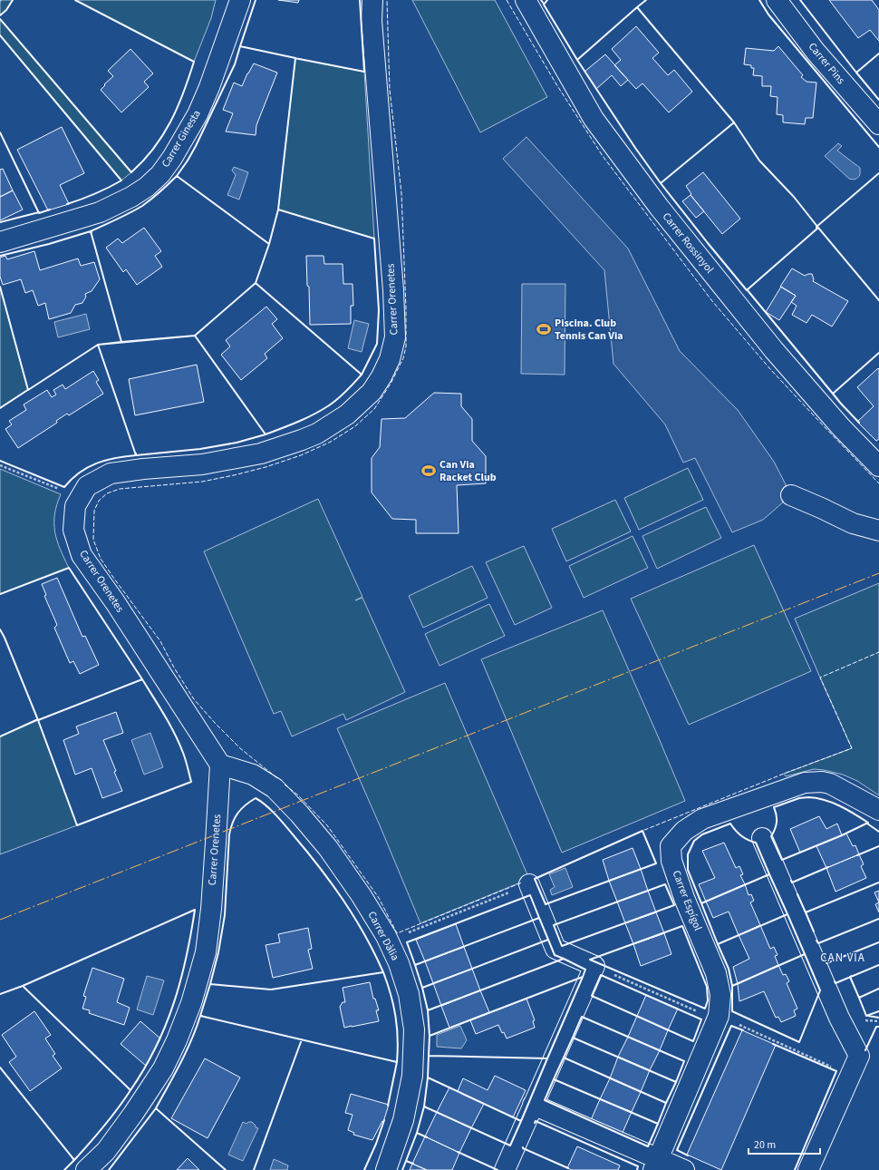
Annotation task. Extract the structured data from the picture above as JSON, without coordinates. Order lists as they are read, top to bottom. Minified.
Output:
{"streets":{"street":["Carrer Pins","Carrer Ginesta","Carrer Rossinyol","Carrer Orenetes","Carrer Espígol","Carrer Dàlia"]},"crossings":[["Carrer Orenetes","Carrer Dàlia"]],"districts":["CAN VIA"],"places":{"sports":["Piscina. Club Tennis Can Via","Can Via Racket Club"]},"scale_bar":"20 m"}
